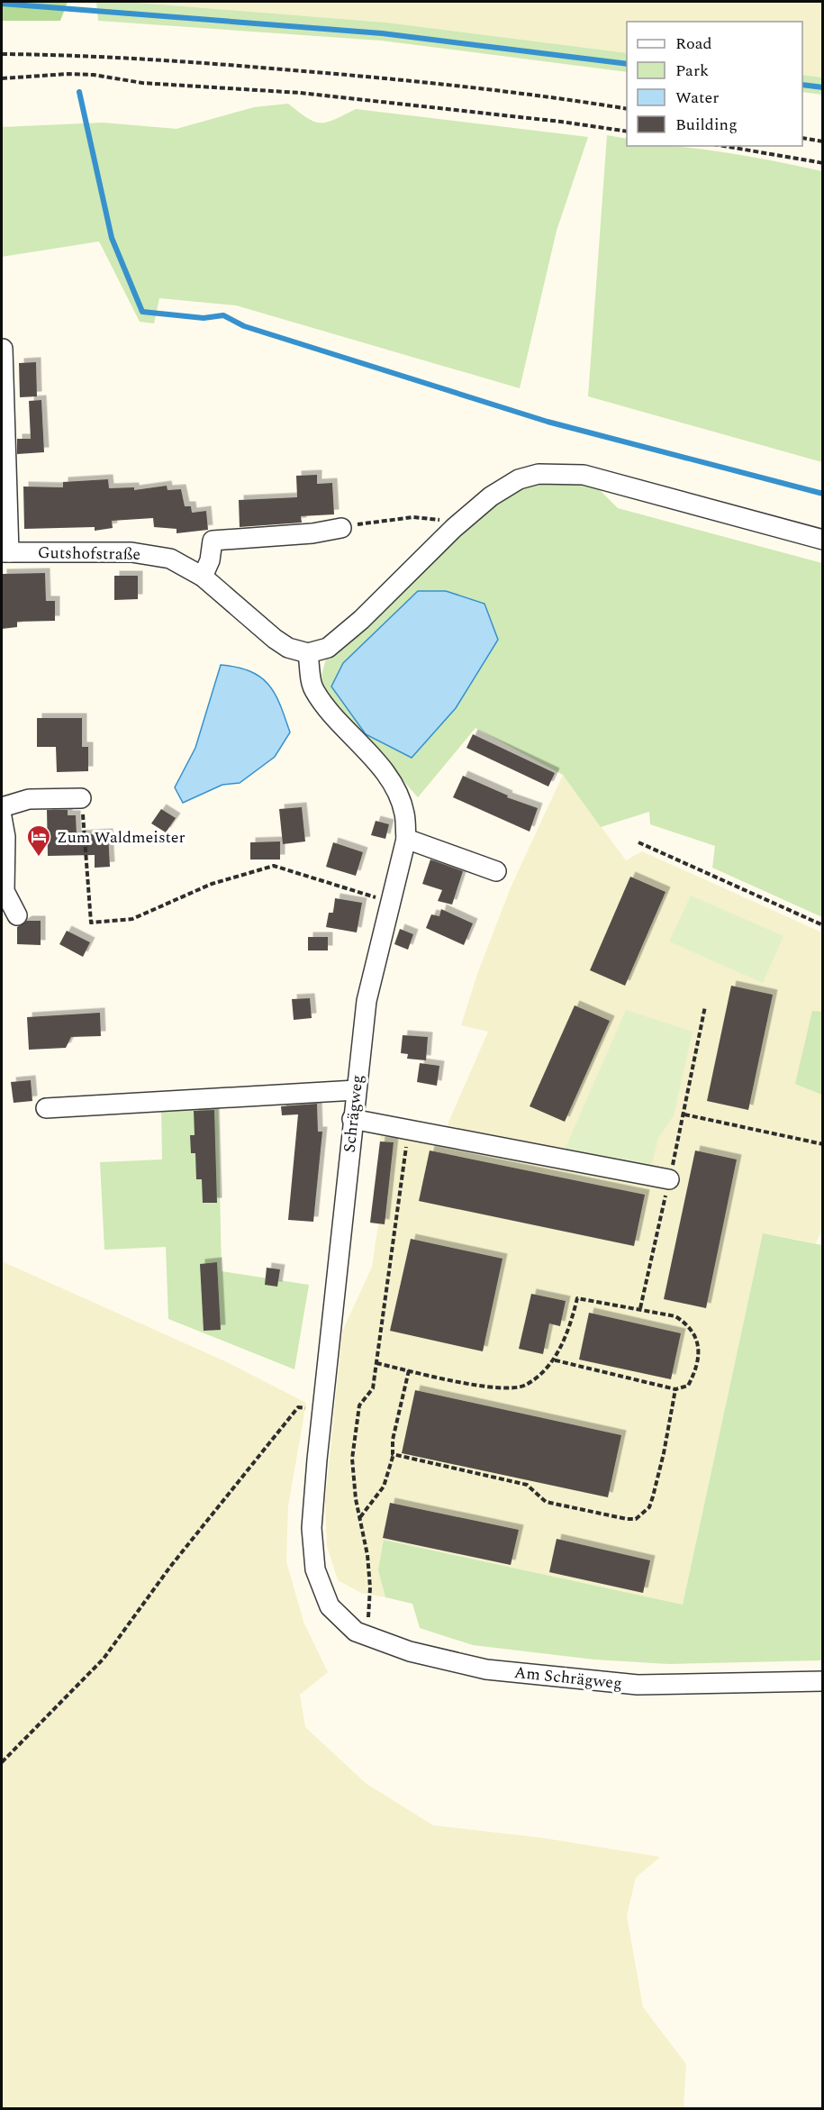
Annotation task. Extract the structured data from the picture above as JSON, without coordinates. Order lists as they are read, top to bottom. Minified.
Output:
{"streets":{"street":["Gutshofstraße","Schrägweg","Am Schrägweg"]},"crossings":[["Gutshofstraße","Schrägweg"],["Schrägweg","Am Schrägweg"]],"places":{"hotel":["Zum Waldmeister"]},"legend":["Road","Park","Water","Building"]}
